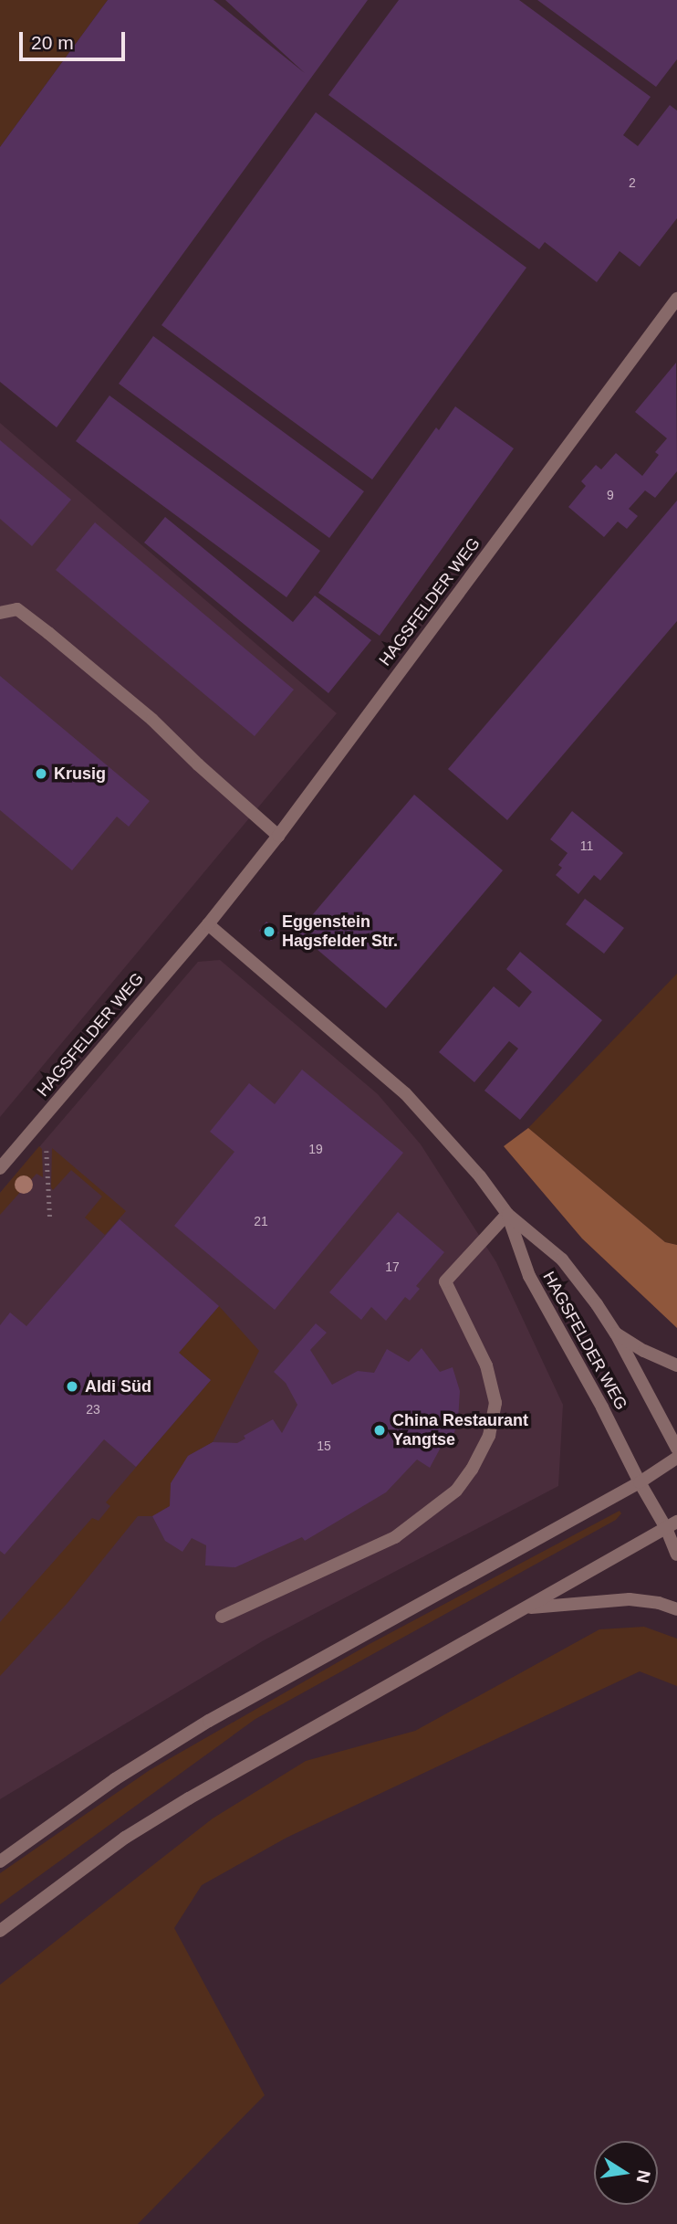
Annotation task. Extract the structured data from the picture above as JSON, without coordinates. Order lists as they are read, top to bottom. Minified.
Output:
{"streets":{"street":["HAGSFELDER WEG"]},"places":["Krusig","Eggenstein Hagsfelder Str.","Aldi Süd","China Restaurant Yangtse"],"house_numbers":["2","9","11","19","21","17","23","15"],"scale_bar":"20 m","north":"right"}
